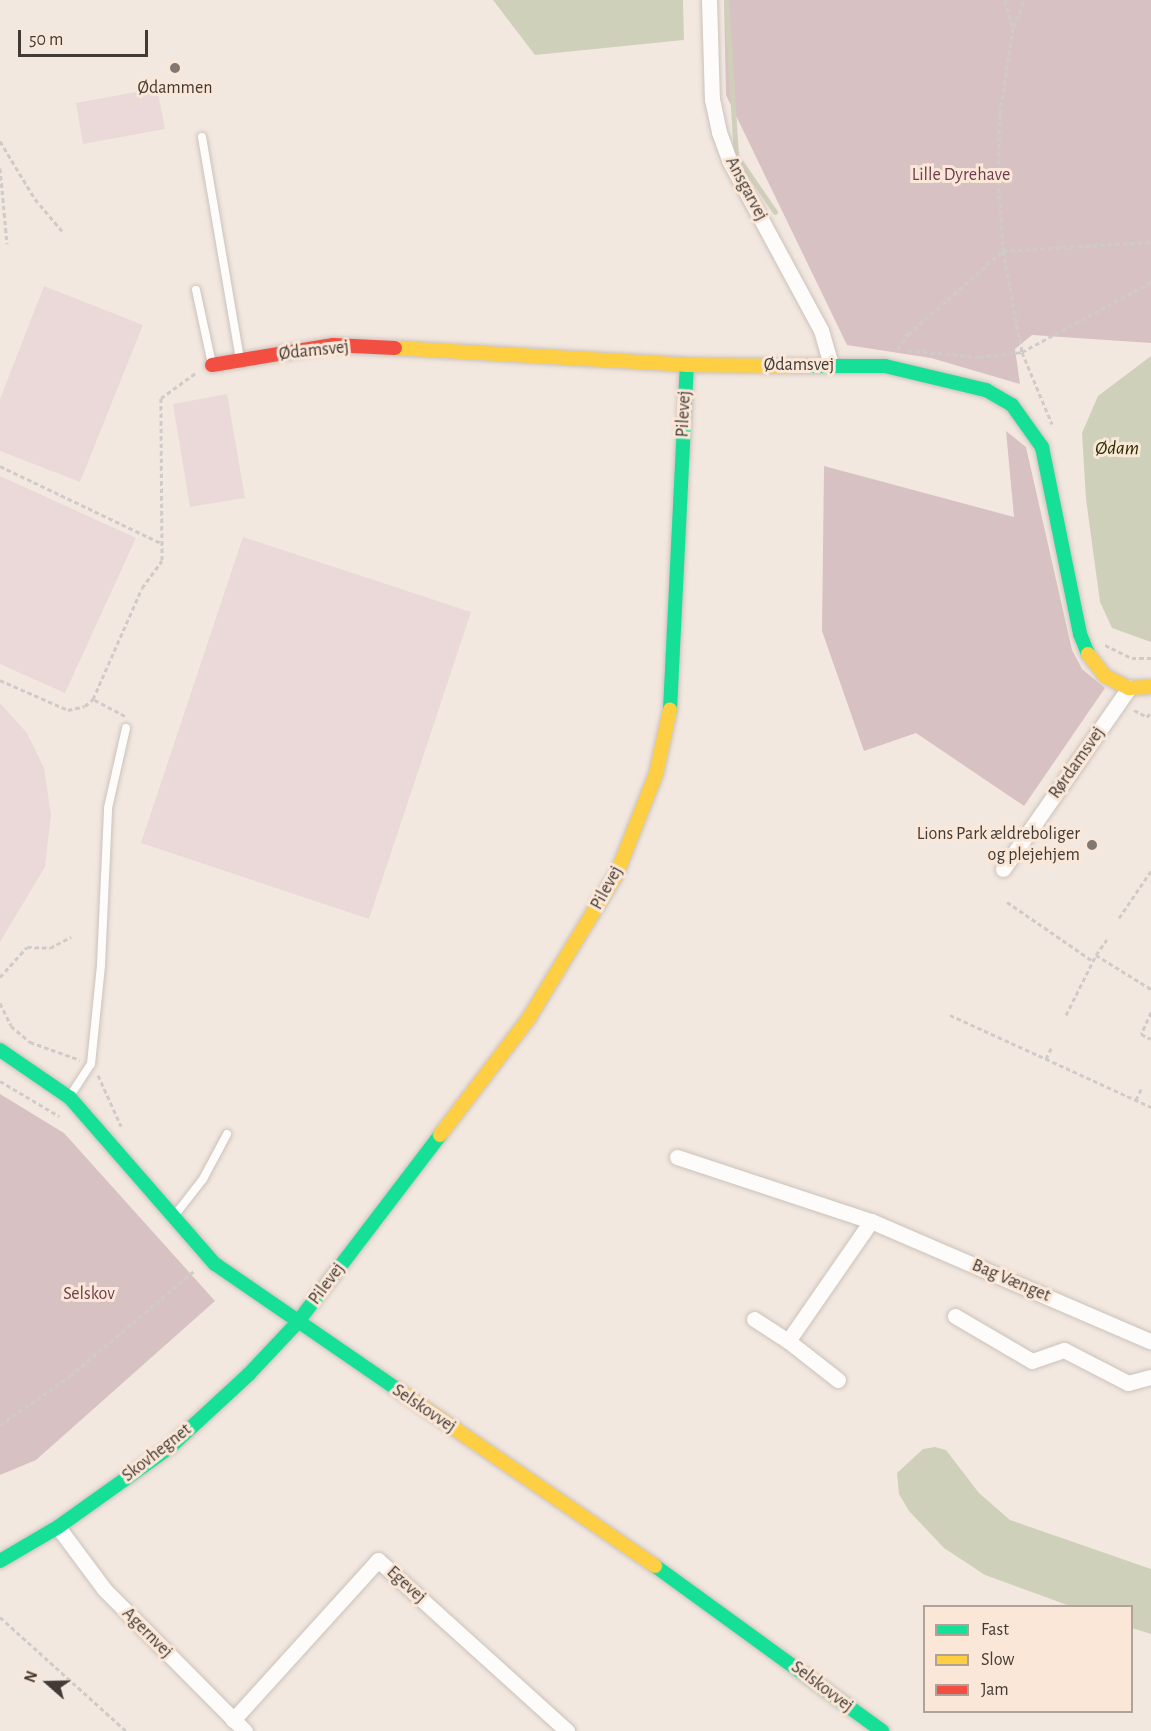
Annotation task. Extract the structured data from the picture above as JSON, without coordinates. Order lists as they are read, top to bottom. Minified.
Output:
{"streets":{"street":["Ansgarvej","Ødamsvej","Pilevej","Rørdamsvej","Bag Vænget","Selskovvej","Skovhegnet","Egevej","Agernvej"]},"crossings":[["Ansgarvej","Ødamsvej"],["Ødamsvej","Pilevej"],["Ødamsvej","Rørdamsvej"],["Pilevej","Selskovvej"],["Pilevej","Skovhegnet"],["Selskovvej","Skovhegnet"],["Skovhegnet","Agernvej"],["Egevej","Agernvej"]],"water":["Ødam"],"parks":["Lille Dyrehave","Selskov"],"places":["Ødammen","Lions Park ældreboliger og plejehjem"],"legend":["Fast","Slow","Jam"],"scale_bar":"50 m","north":"left"}
